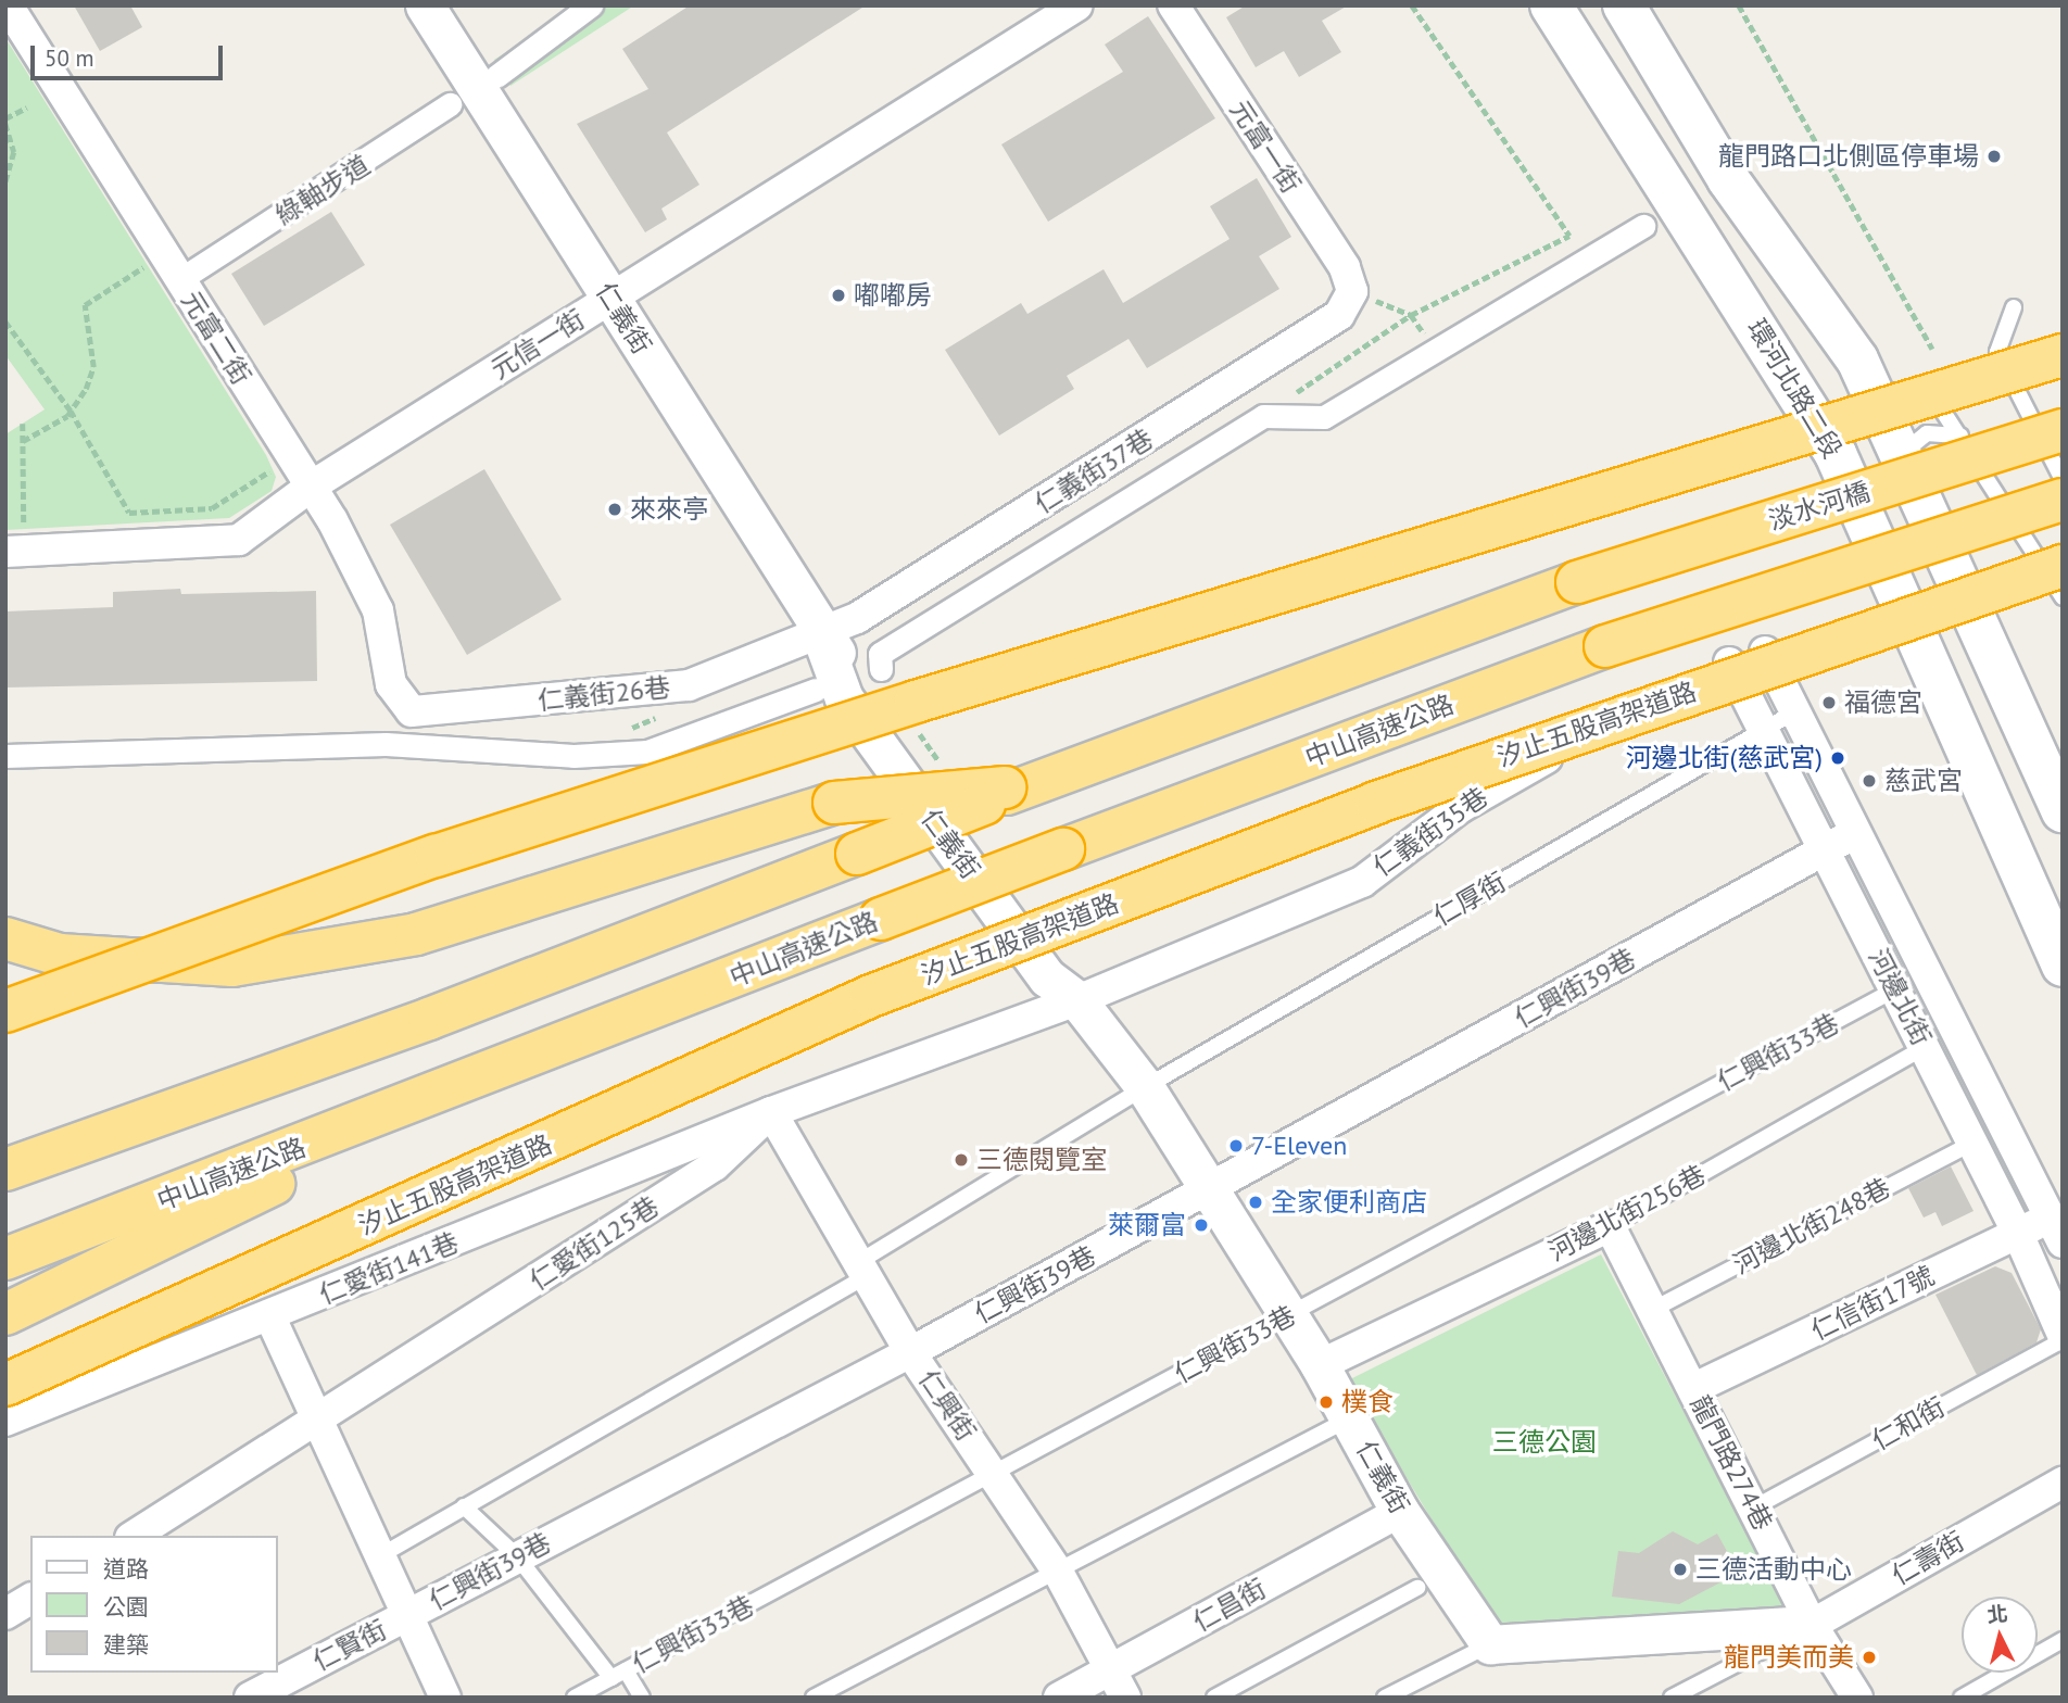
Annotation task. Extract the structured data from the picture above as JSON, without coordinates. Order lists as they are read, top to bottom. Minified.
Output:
{"streets":{"highway":["淡水河橋","汐止五股高架道路","中山高速公路"],"main road":["環河北路二段"],"street":["元富一街","綠軸步道","仁義街","元富二街","元信一街","仁義街37巷","仁義街26巷","仁義街35巷","仁興街39巷","河邊北街","河邊北街256巷","仁愛街125巷","仁愛街141巷","仁信街17號","仁興街","龍門路274巷","仁壽街","仁昌街","仁賢街"],"lane":["仁厚街","仁興街33巷","河邊北街248巷","仁和街"]},"crossings":[["元富一街","仁義街37巷"],["仁義街","元信一街"],["仁義街","仁義街37巷"],["仁義街","仁義街26巷"],["仁義街","仁義街35巷"],["仁義街","仁厚街"],["仁義街","仁興街39巷"],["仁義街","仁興街33巷"],["仁義街","河邊北街256巷"],["仁義街","仁愛街125巷"],["仁義街","仁昌街"],["元富二街","元信一街"],["元富二街","仁義街26巷"],["環河北路二段","仁義街35巷"],["仁義街37巷","仁義街26巷"],["仁義街35巷","河邊北街"],["仁義街35巷","仁愛街125巷"],["仁厚街","河邊北街"],["仁厚街","仁興街"],["仁興街39巷","河邊北街"],["仁興街39巷","仁興街"],["仁興街39巷","仁賢街"],["河邊北街","仁興街33巷"],["河邊北街","河邊北街256巷"],["河邊北街","河邊北街248巷"],["河邊北街","仁信街17號"],["河邊北街","仁和街"],["仁興街33巷","仁興街"],["河邊北街256巷","龍門路274巷"],["河邊北街248巷","龍門路274巷"],["仁愛街125巷","仁愛街141巷"],["仁愛街125巷","仁興街"],["仁愛街141巷","仁興街"],["仁信街17號","龍門路274巷"],["仁興街","仁昌街"],["仁和街","龍門路274巷"],["龍門路274巷","仁壽街"]],"parks":["三德公園"],"places":["龍門路口北側區停車場","嘟嘟房","來來亭","福德宮","河邊北街(慈武宮)","慈武宮","7-Eleven","三德閱覽室","全家便利商店","萊爾富","樸食","三德活動中心","龍門美而美"],"legend":["道路","公園","建築"],"scale_bar":"50 m","north":"top"}
